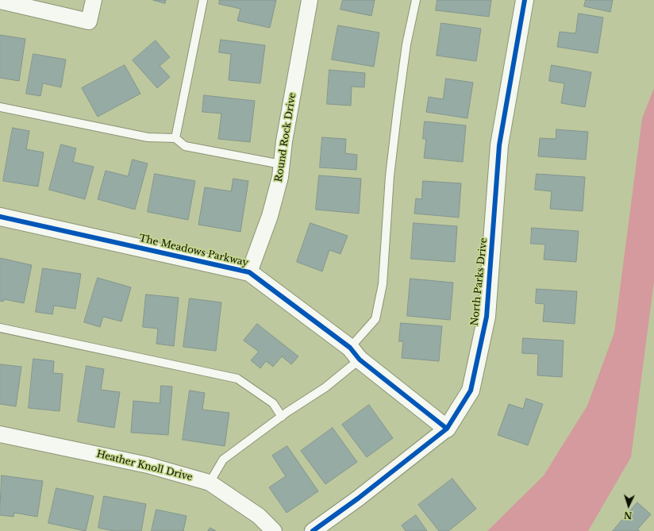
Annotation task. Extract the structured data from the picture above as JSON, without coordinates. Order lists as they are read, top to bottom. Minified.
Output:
{"streets":{"street":["Round Rock Drive","The Meadows Parkway","North Parks Drive","Heather Knoll Drive"]},"crossings":[["Round Rock Drive","The Meadows Parkway"],["The Meadows Parkway","North Parks Drive"]],"north":"bottom"}
